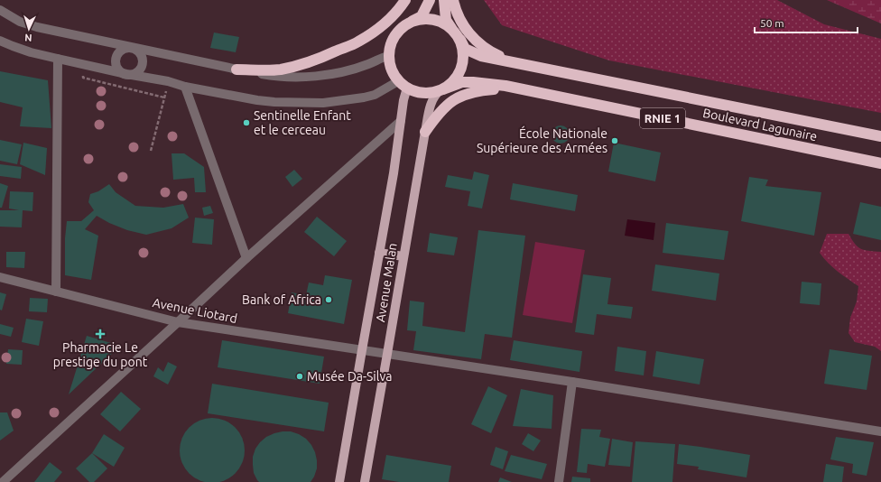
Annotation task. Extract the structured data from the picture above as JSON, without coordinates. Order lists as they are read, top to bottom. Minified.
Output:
{"streets":{"highway":["RNIE 1","Boulevard Lagunaire"],"main road":["Avenue Malan"],"street":["Avenue Liotard"]},"crossings":[["RNIE 1","Boulevard Lagunaire"],["RNIE 1","Avenue Malan"],["Boulevard Lagunaire","Avenue Malan"],["Avenue Malan","Avenue Liotard"]],"places":{"other":["Sentinelle Enfant et le cerceau","École Nationale Supérieure des Armées","Bank of Africa","Musée Da-Silva"],"health":["Pharmacie Le prestige du pont"]},"scale_bar":"50 m","north":"bottom"}
